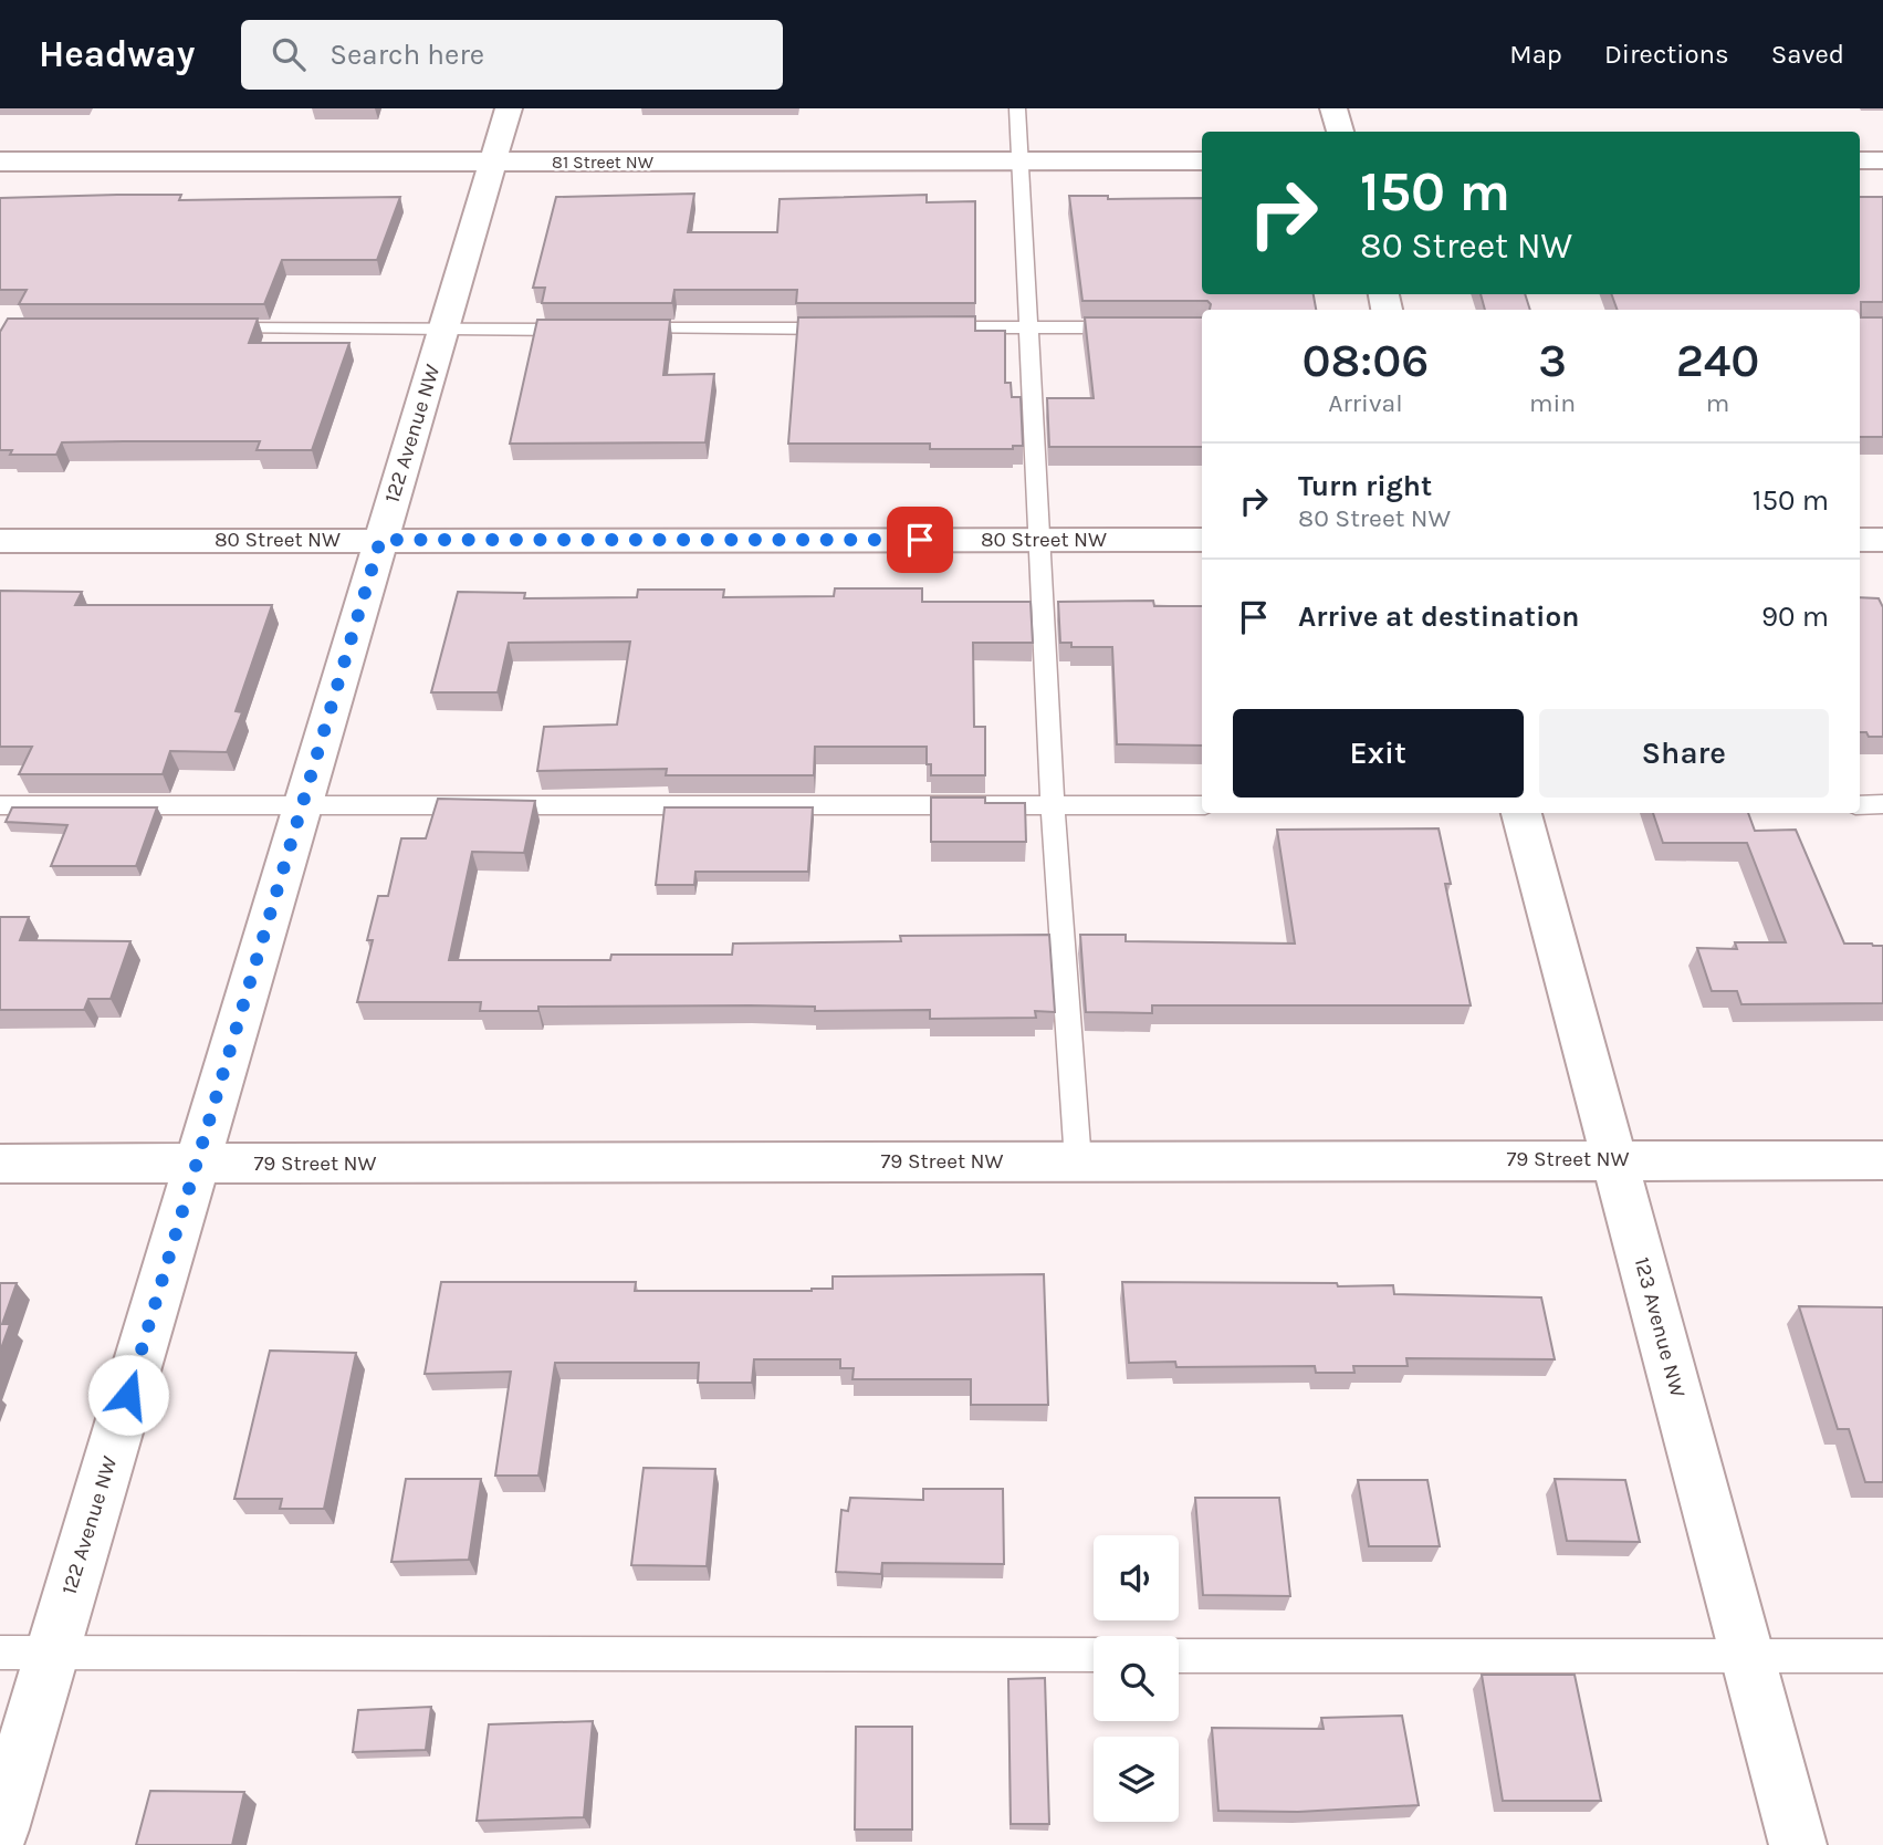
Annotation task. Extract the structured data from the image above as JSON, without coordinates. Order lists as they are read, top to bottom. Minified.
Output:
{"streets":{"street":["81 Street NW","122 Avenue NW","80 Street NW","79 Street NW","123 Avenue NW"]},"crossings":[["81 Street NW","122 Avenue NW"],["122 Avenue NW","80 Street NW"],["122 Avenue NW","79 Street NW"],["79 Street NW","123 Avenue NW"]],"page":{"header":"Headway","search":"Search here","nav":["Map","Directions","Saved"],"turn":["150 m","80 Street NW"],"eta":["08:06","Arrival","3","min","240","m"],"list":[{"name":"Turn right","note":"80 Street NW","value":"150 m"},{"name":"Arrive at destination","value":"90 m"}],"buttons":["Exit","Share"]}}
